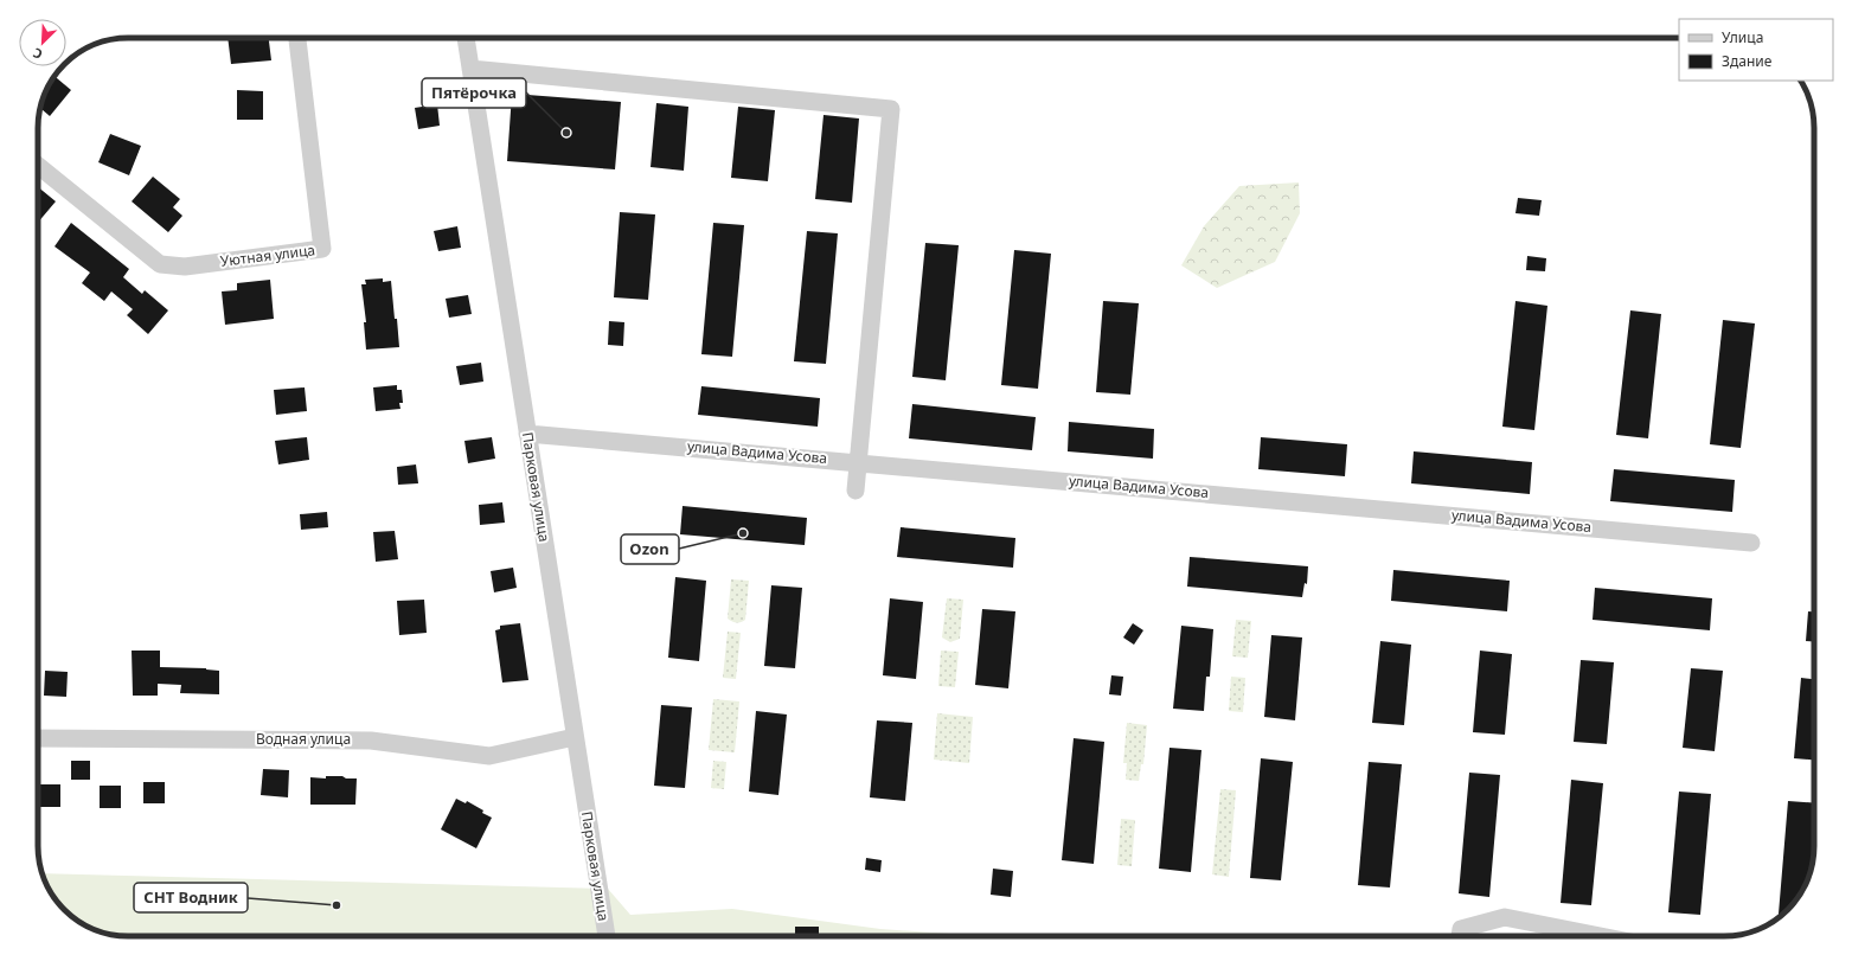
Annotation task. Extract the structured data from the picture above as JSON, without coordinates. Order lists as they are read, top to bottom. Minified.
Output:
{"streets":{"street":["Уютная улица","улица Вадима Усова","Парковая улица","Водная улица"]},"crossings":[["улица Вадима Усова","Парковая улица"],["Парковая улица","Водная улица"]],"places":["Пятёрочка","Ozon","СНТ Водник"],"legend":["Улица","Здание"],"north":"bottom left"}
